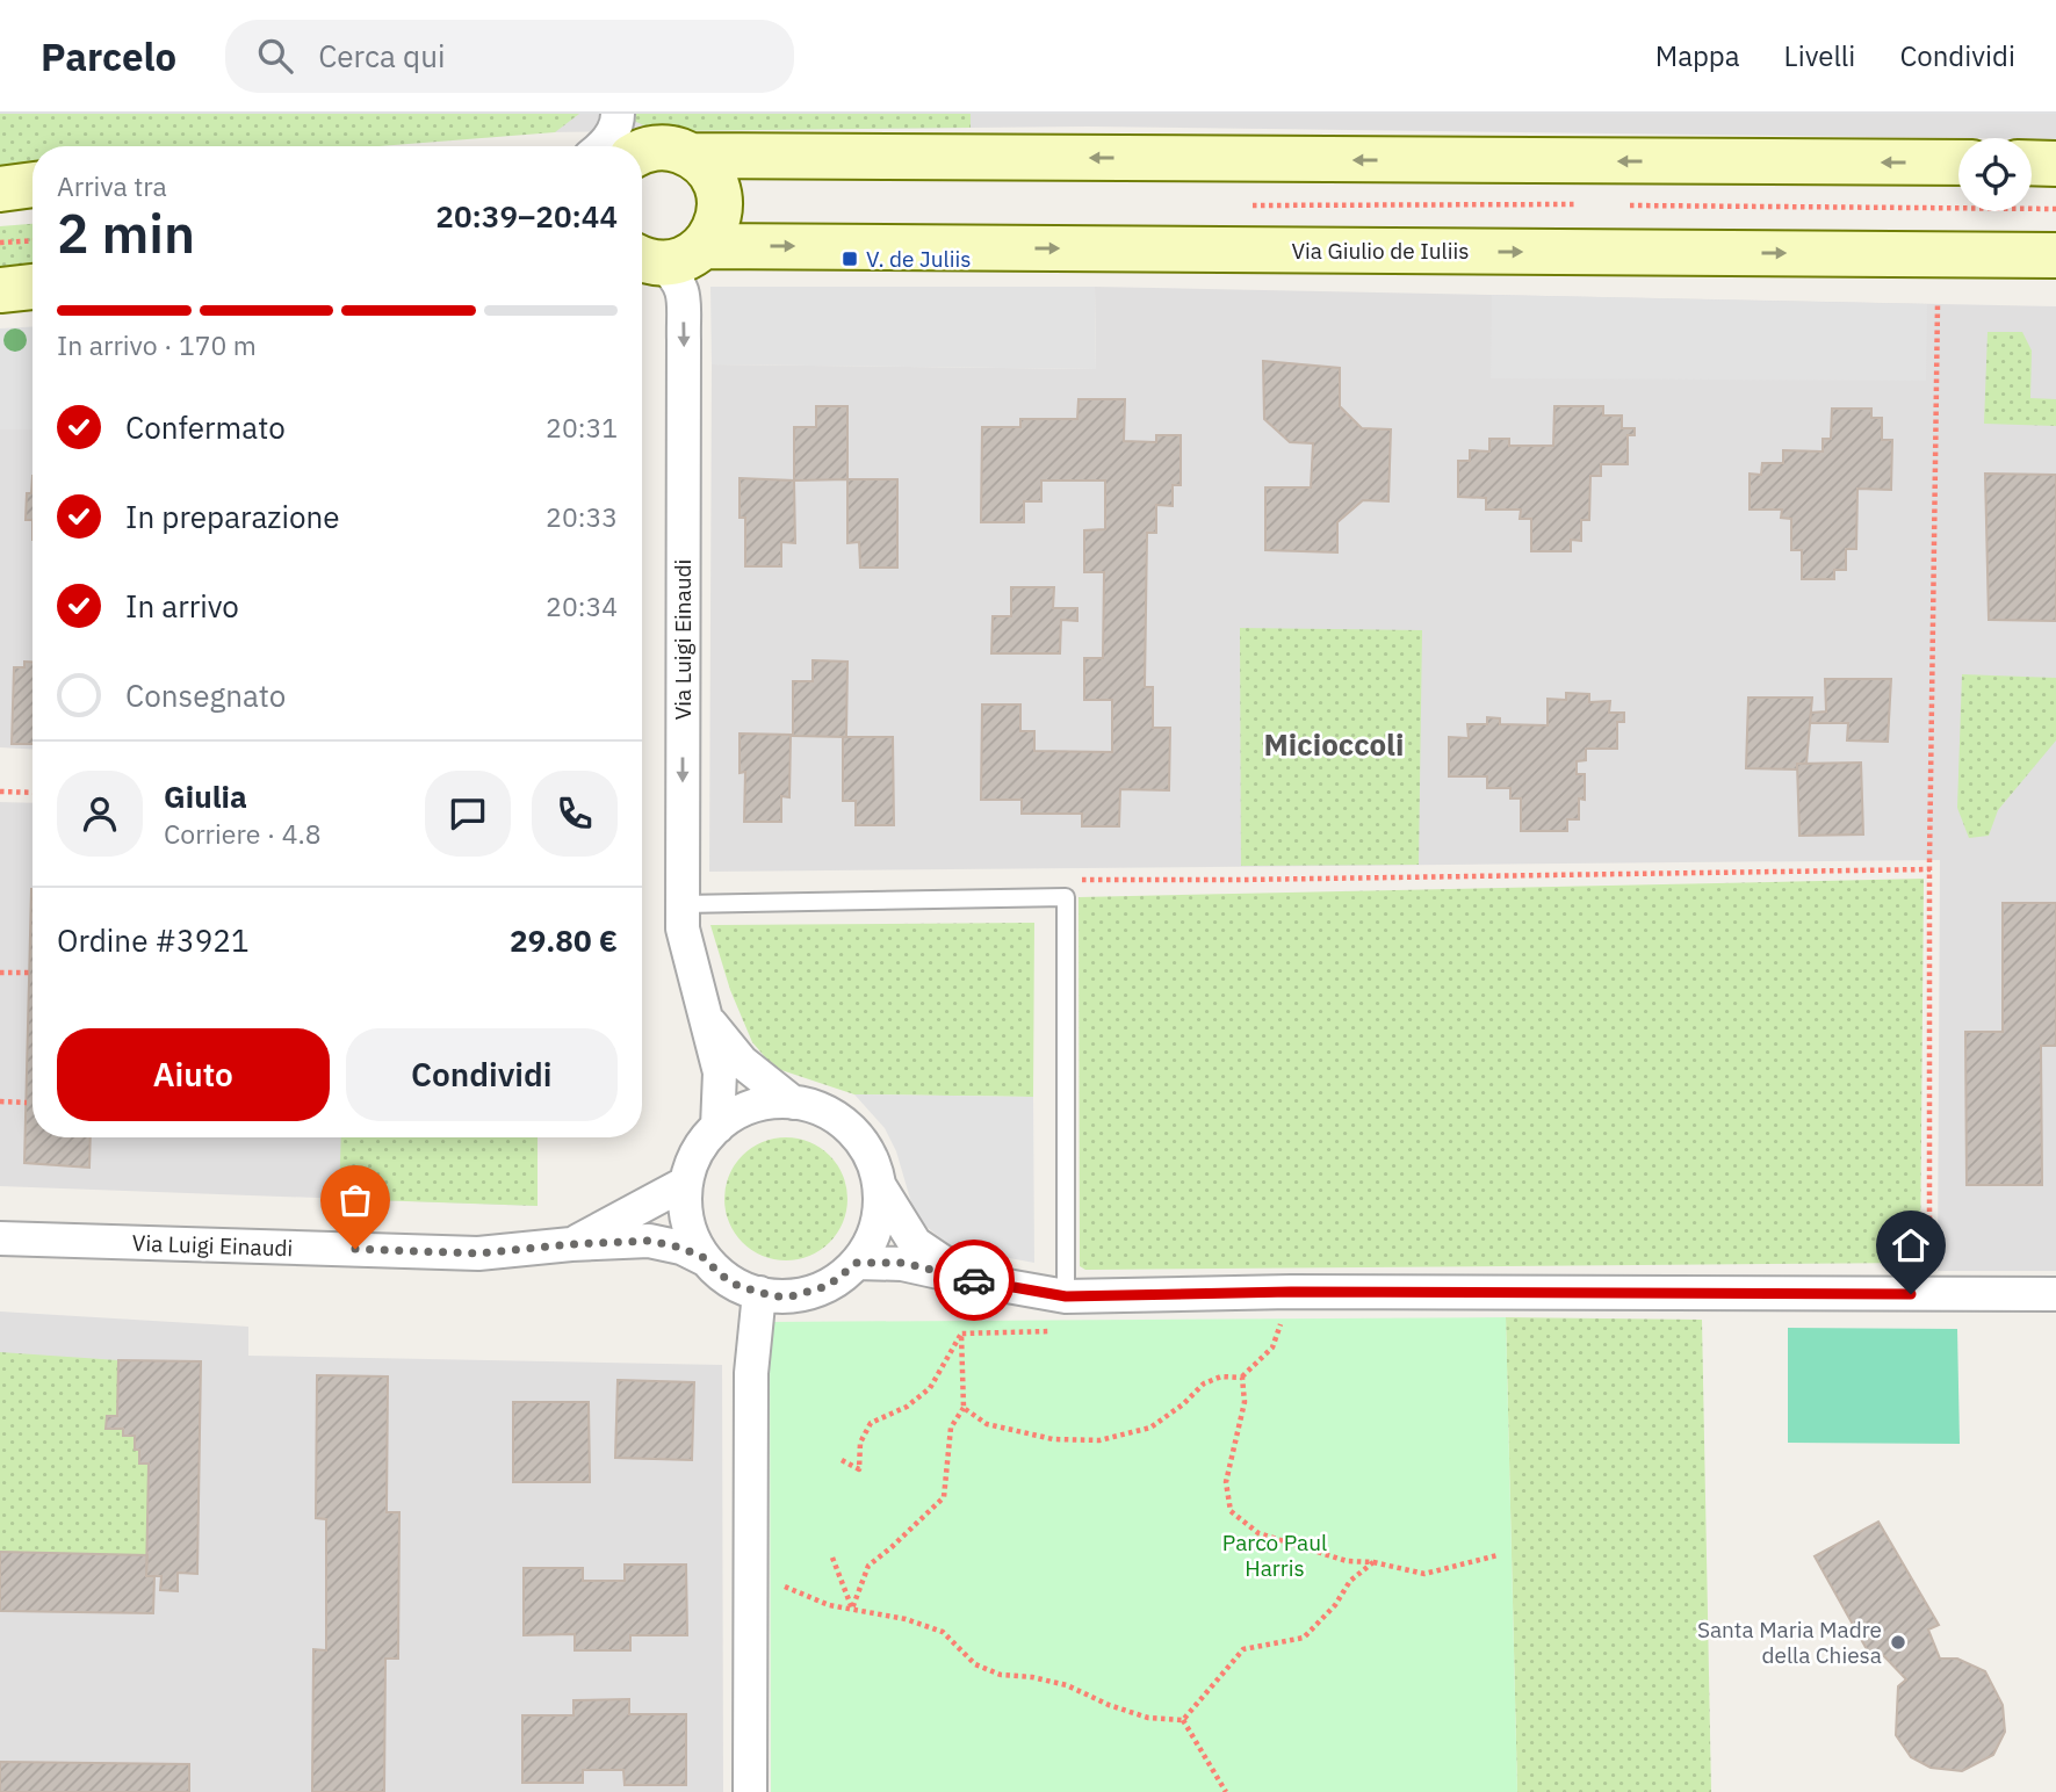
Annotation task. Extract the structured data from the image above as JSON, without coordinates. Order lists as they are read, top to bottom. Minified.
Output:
{"streets":{"main road":["Via Giulio de Iuliis"],"street":["Via Luigi Einaudi"]},"crossings":[["Via Giulio de Iuliis","Via Luigi Einaudi"]],"districts":["Micioccoli"],"parks":["Parco Paul Harris"],"places":{"transit":["V. de Juliis"],"other":["Santa Maria Madre della Chiesa"]},"page":{"header":"Parcelo","search":"Cerca qui","nav":["Mappa","Livelli","Condividi"],"heading":["2 min","Arriva tra","20:39–20:44"],"panel":["Giulia","Corriere · 4.8","Ordine #3921","29.80 €"],"bar":"In arrivo · 170 m","list":[["Confermato","20:31"],["In preparazione","20:33"],["In arrivo","20:34"],"Consegnato"],"buttons":["Aiuto","Condividi"]}}
